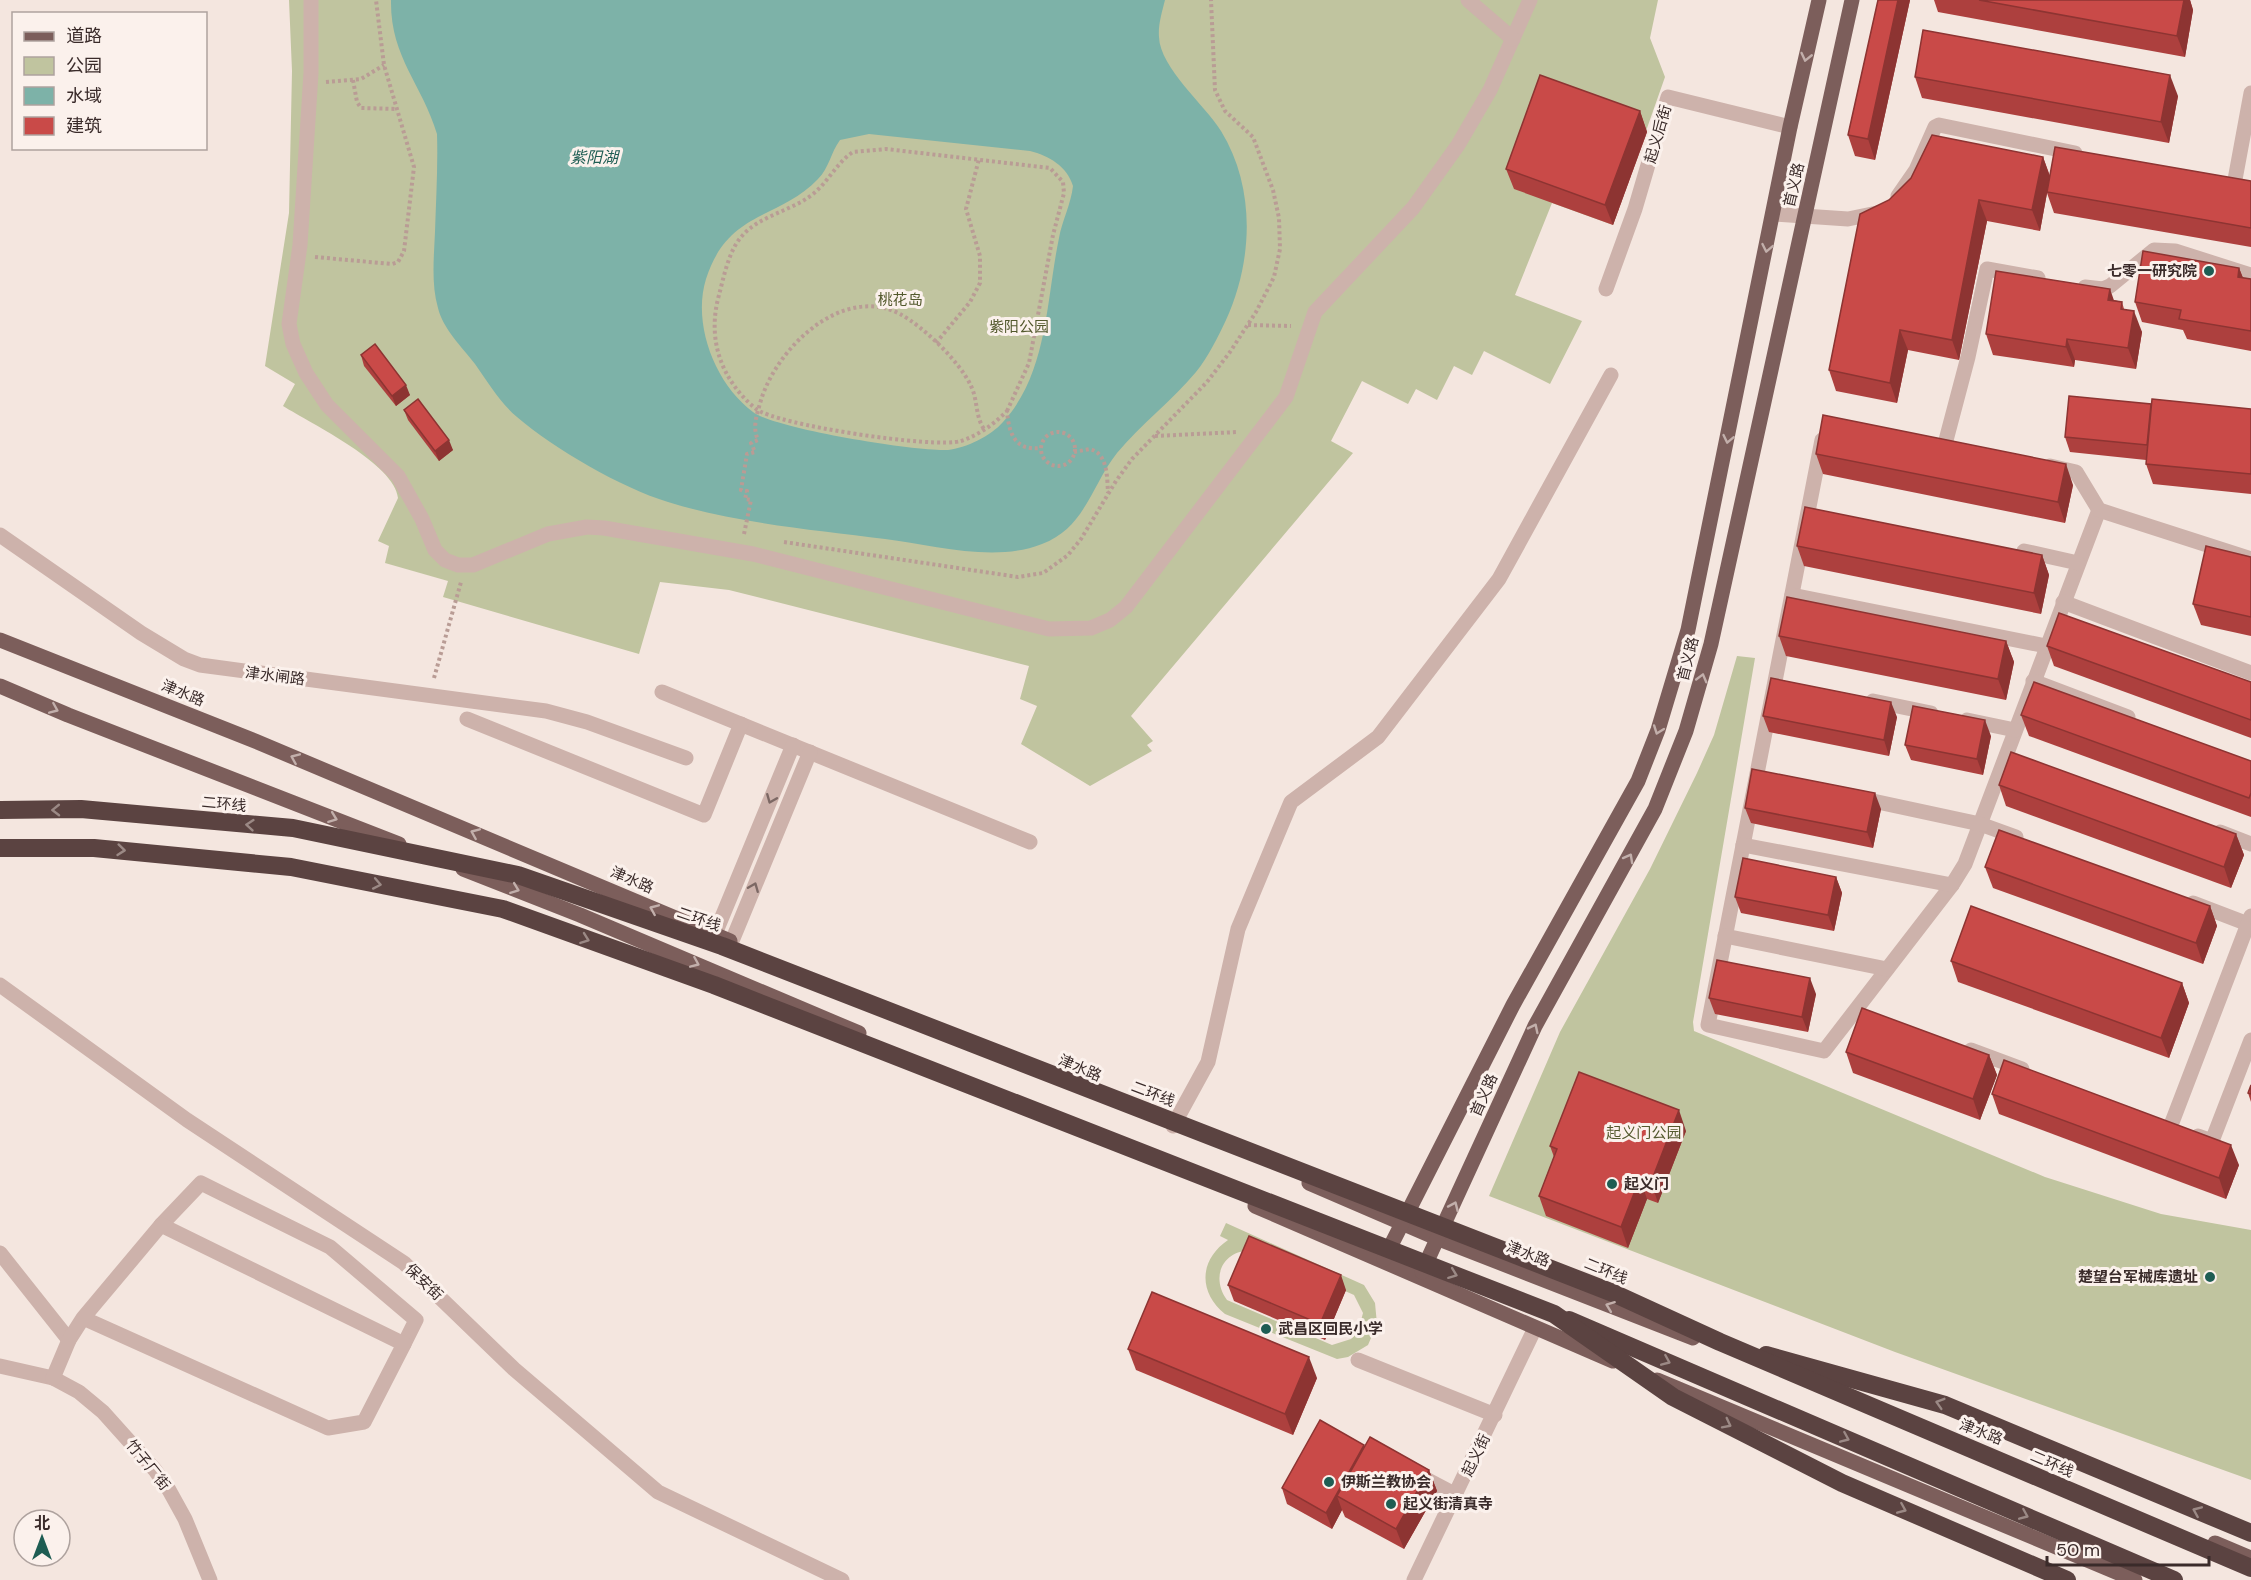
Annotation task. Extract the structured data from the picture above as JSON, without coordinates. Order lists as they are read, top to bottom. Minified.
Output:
{"streets":{"highway":["二环线"],"main road":["首义路","津水路"],"street":["起义后街","津水闸路","保安街","起义街","竹子厂街"]},"crossings":[["起义后街","首义路"],["首义路","津水路"]],"water":["紫阳湖"],"parks":["桃花岛","紫阳公园","起义门公园"],"places":["七零一研究院","起义门","楚望台军械库遗址","武昌区回民小学","伊斯兰教协会","起义街清真寺"],"legend":["道路","公园","水域","建筑"],"scale_bar":"50 m","north":"top"}
